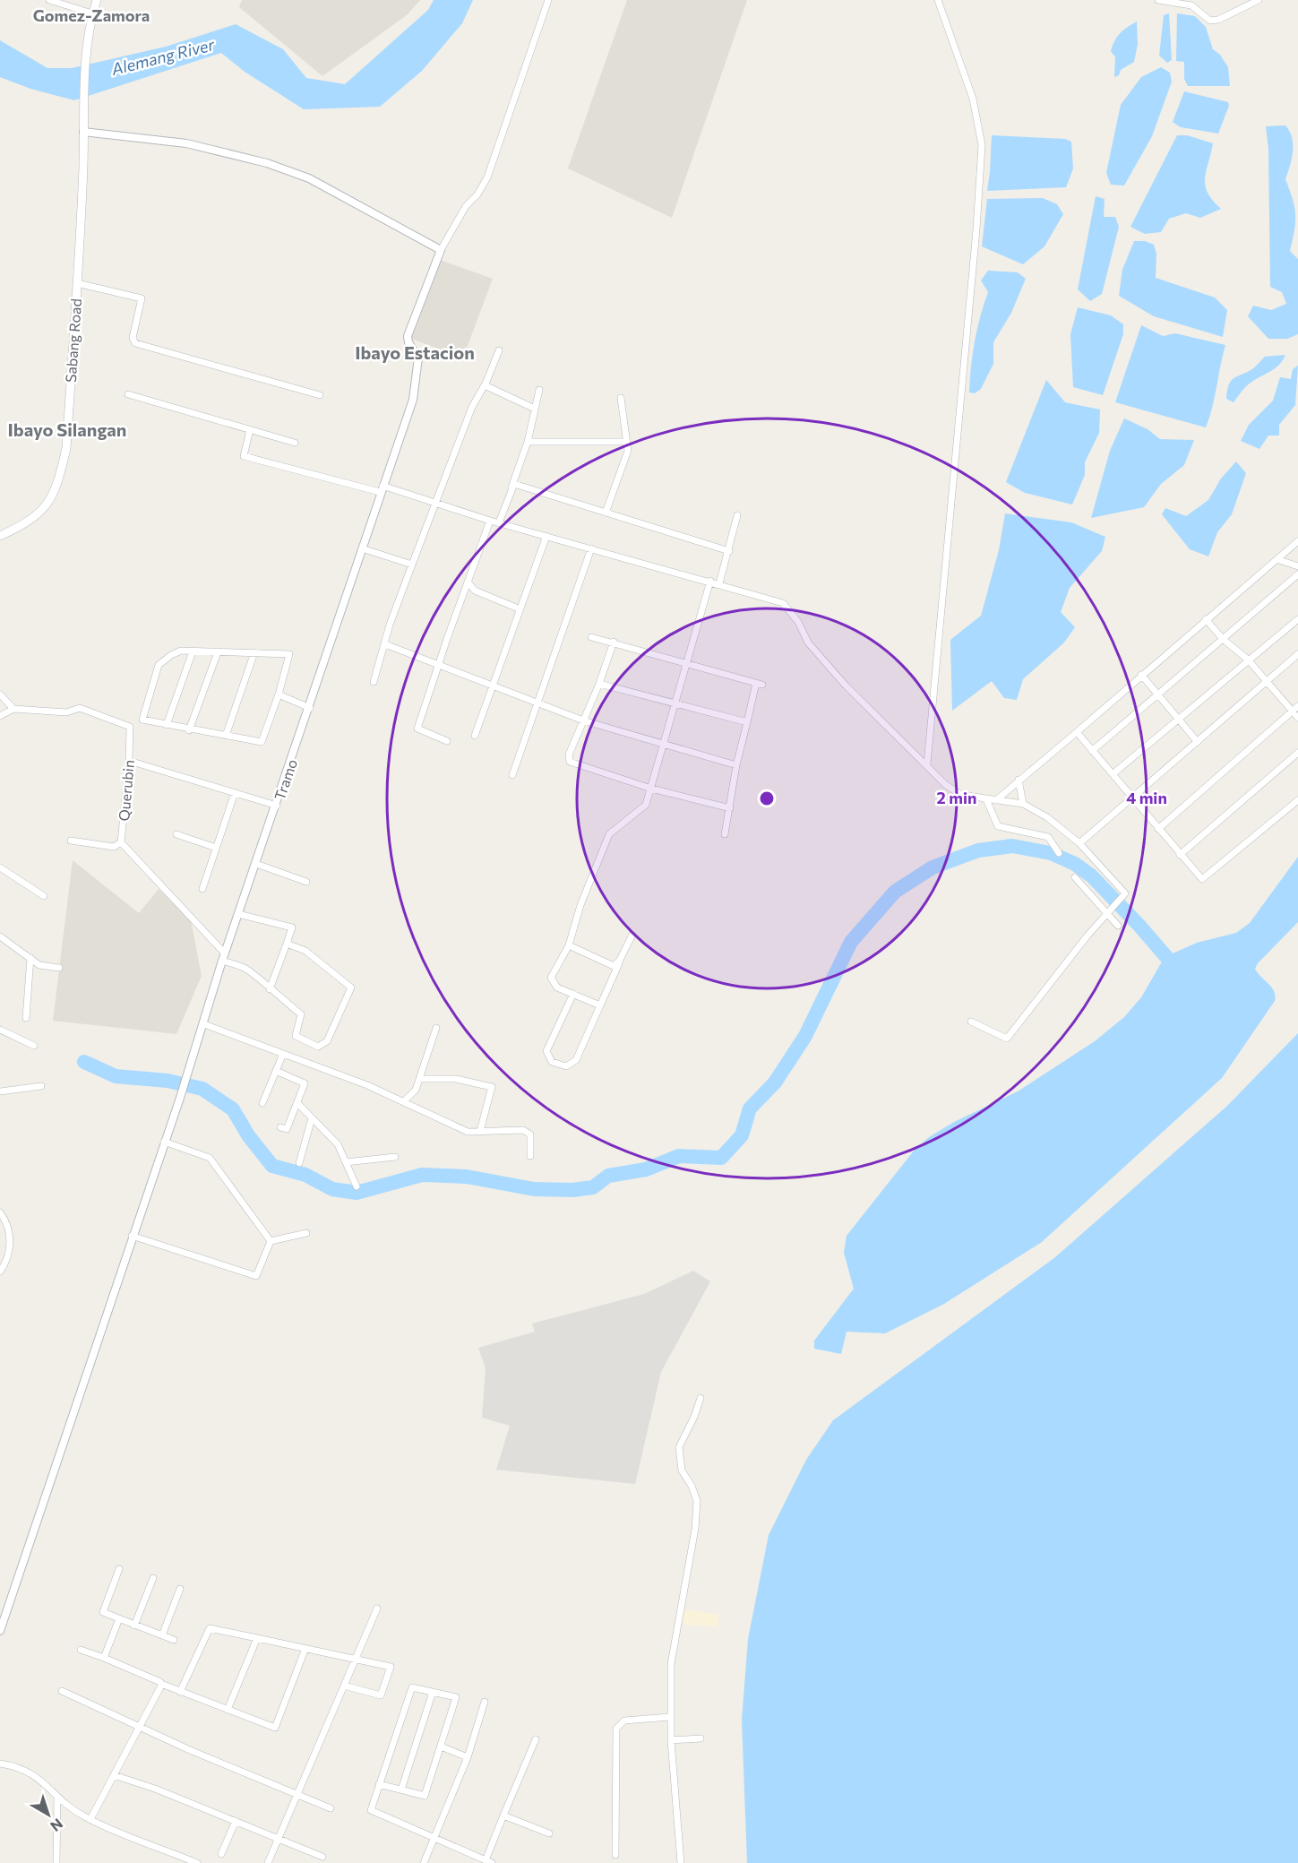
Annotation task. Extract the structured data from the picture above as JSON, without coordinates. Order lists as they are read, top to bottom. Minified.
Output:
{"streets":{"main road":["Sabang Road"],"street":["Tramo","Querubin"]},"crossings":[["Tramo","Querubin"]],"districts":["Gomez-Zamora","Ibayo Estacion","Ibayo Silangan"],"water":["Alemang River"],"north":"bottom right","rings":["2 min","4 min"]}
